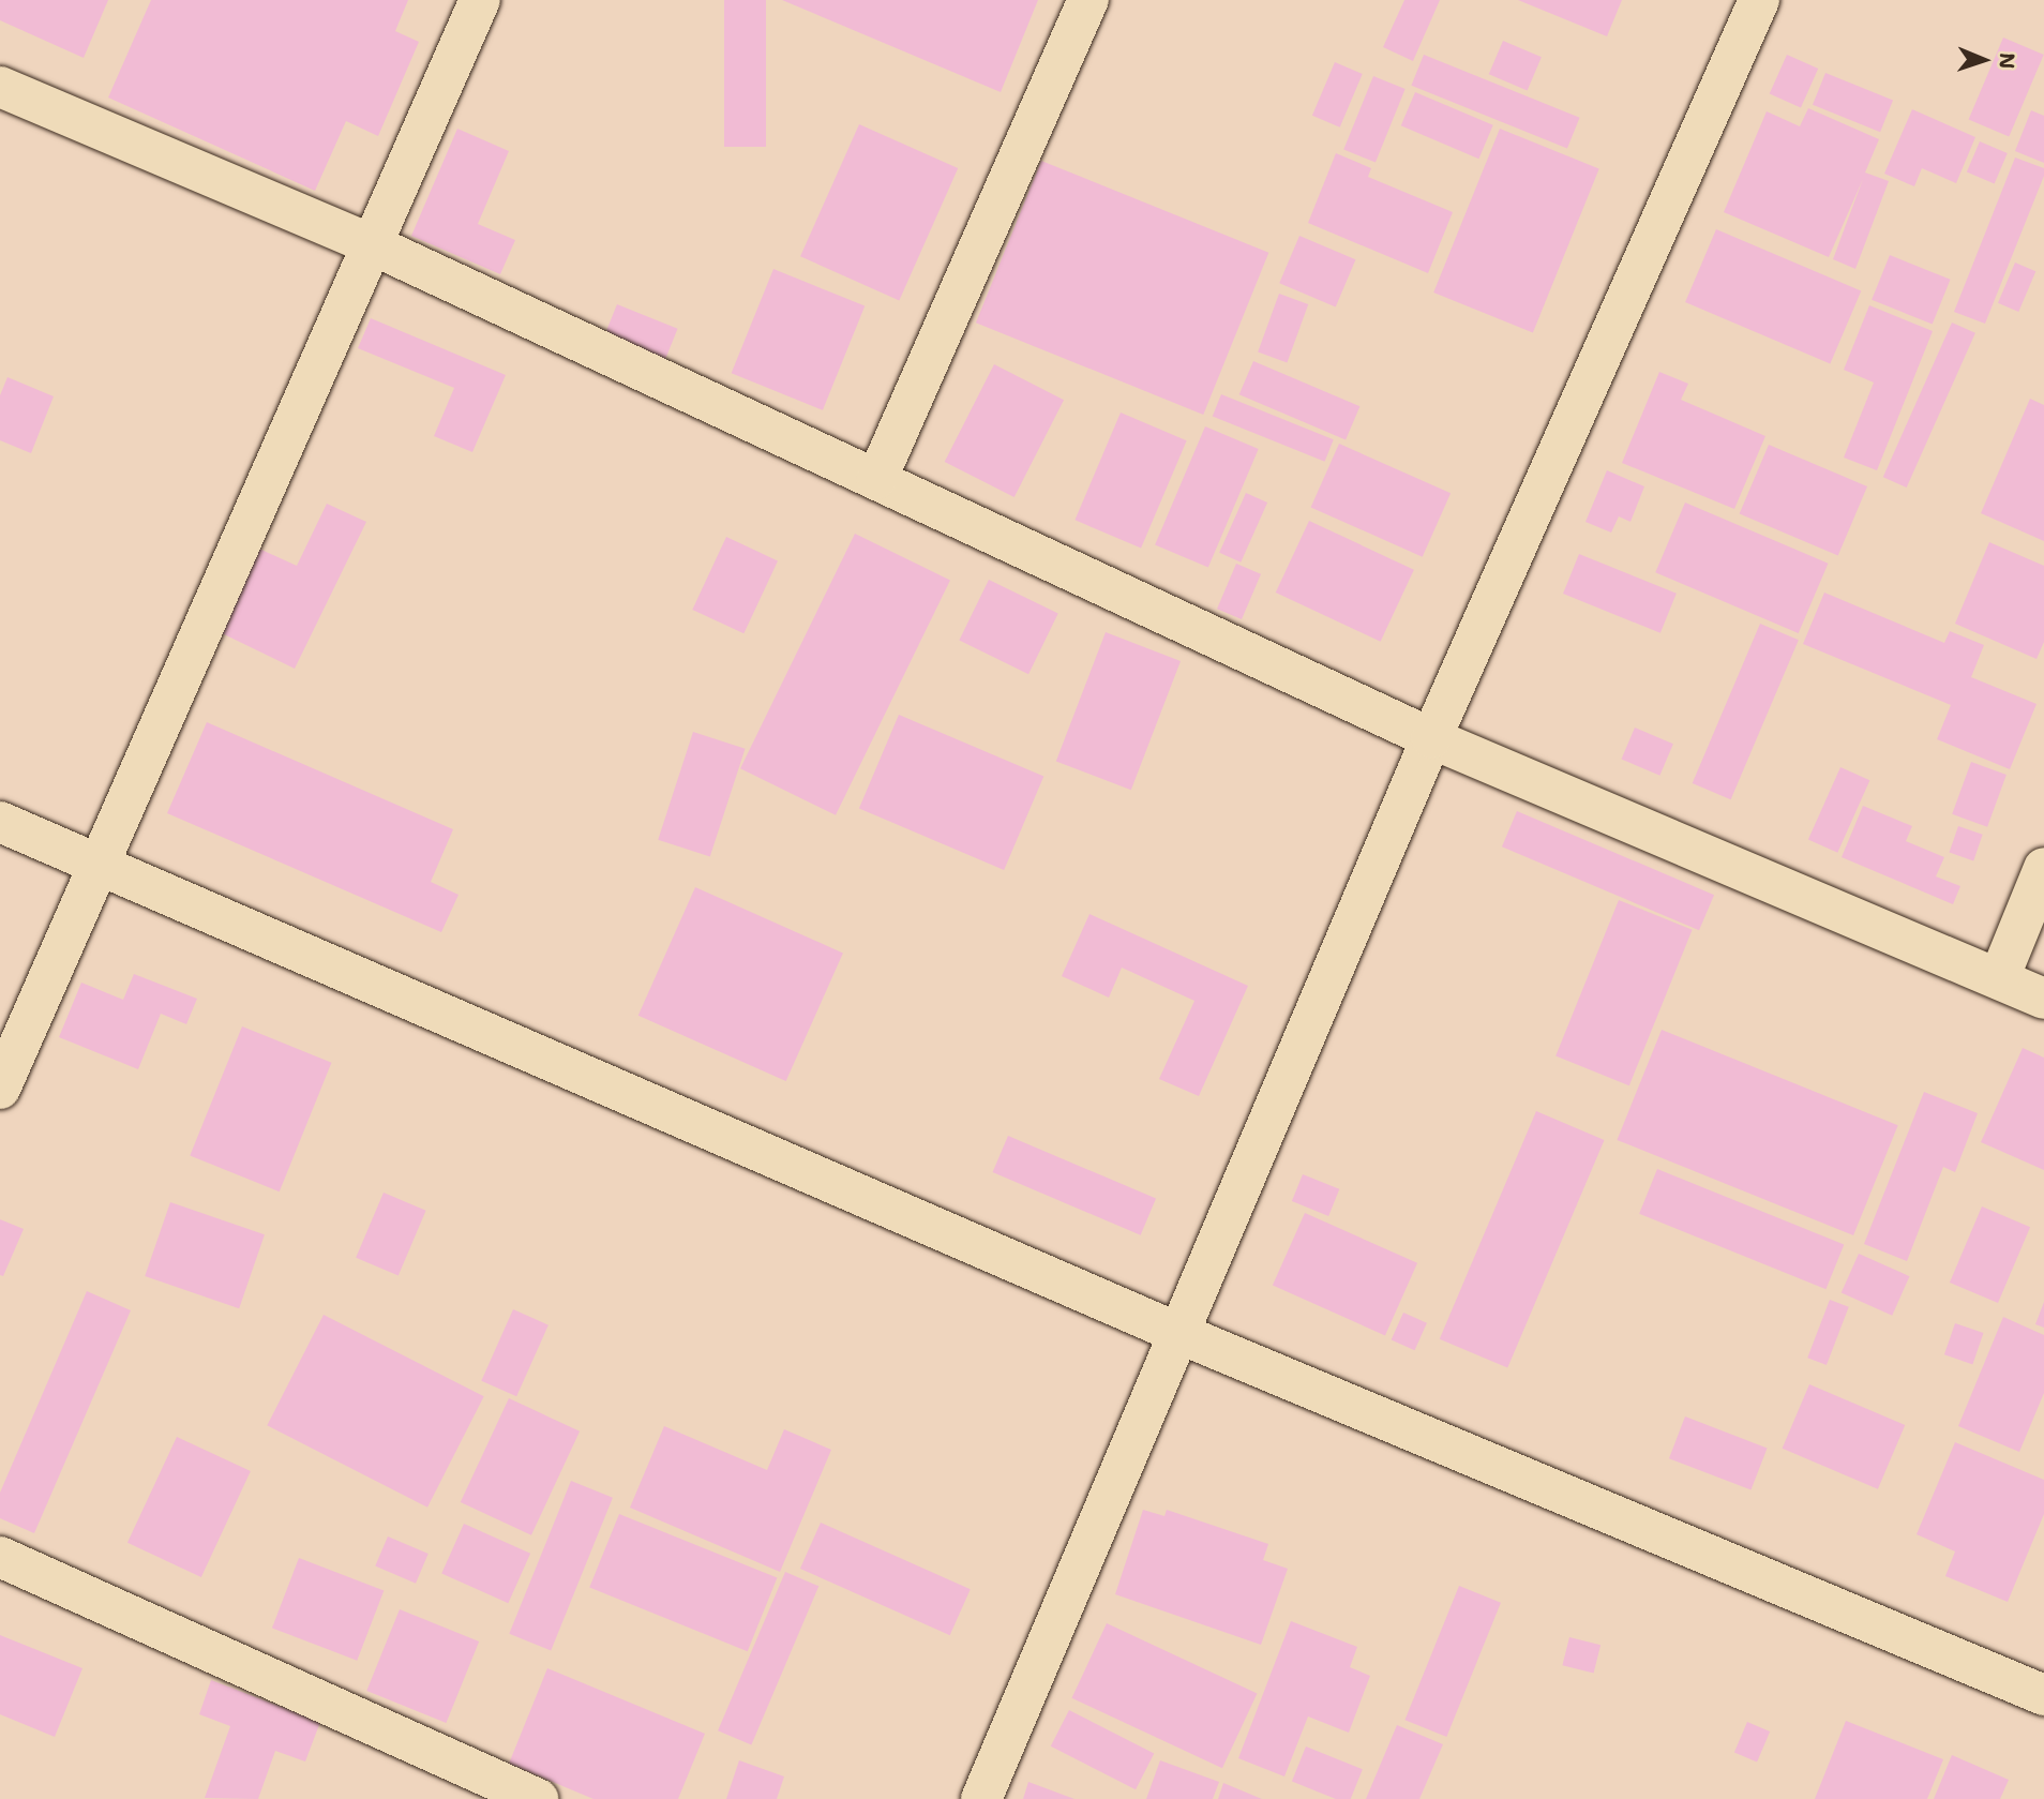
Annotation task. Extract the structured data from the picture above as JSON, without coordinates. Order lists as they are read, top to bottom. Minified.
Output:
{"north":"right"}
